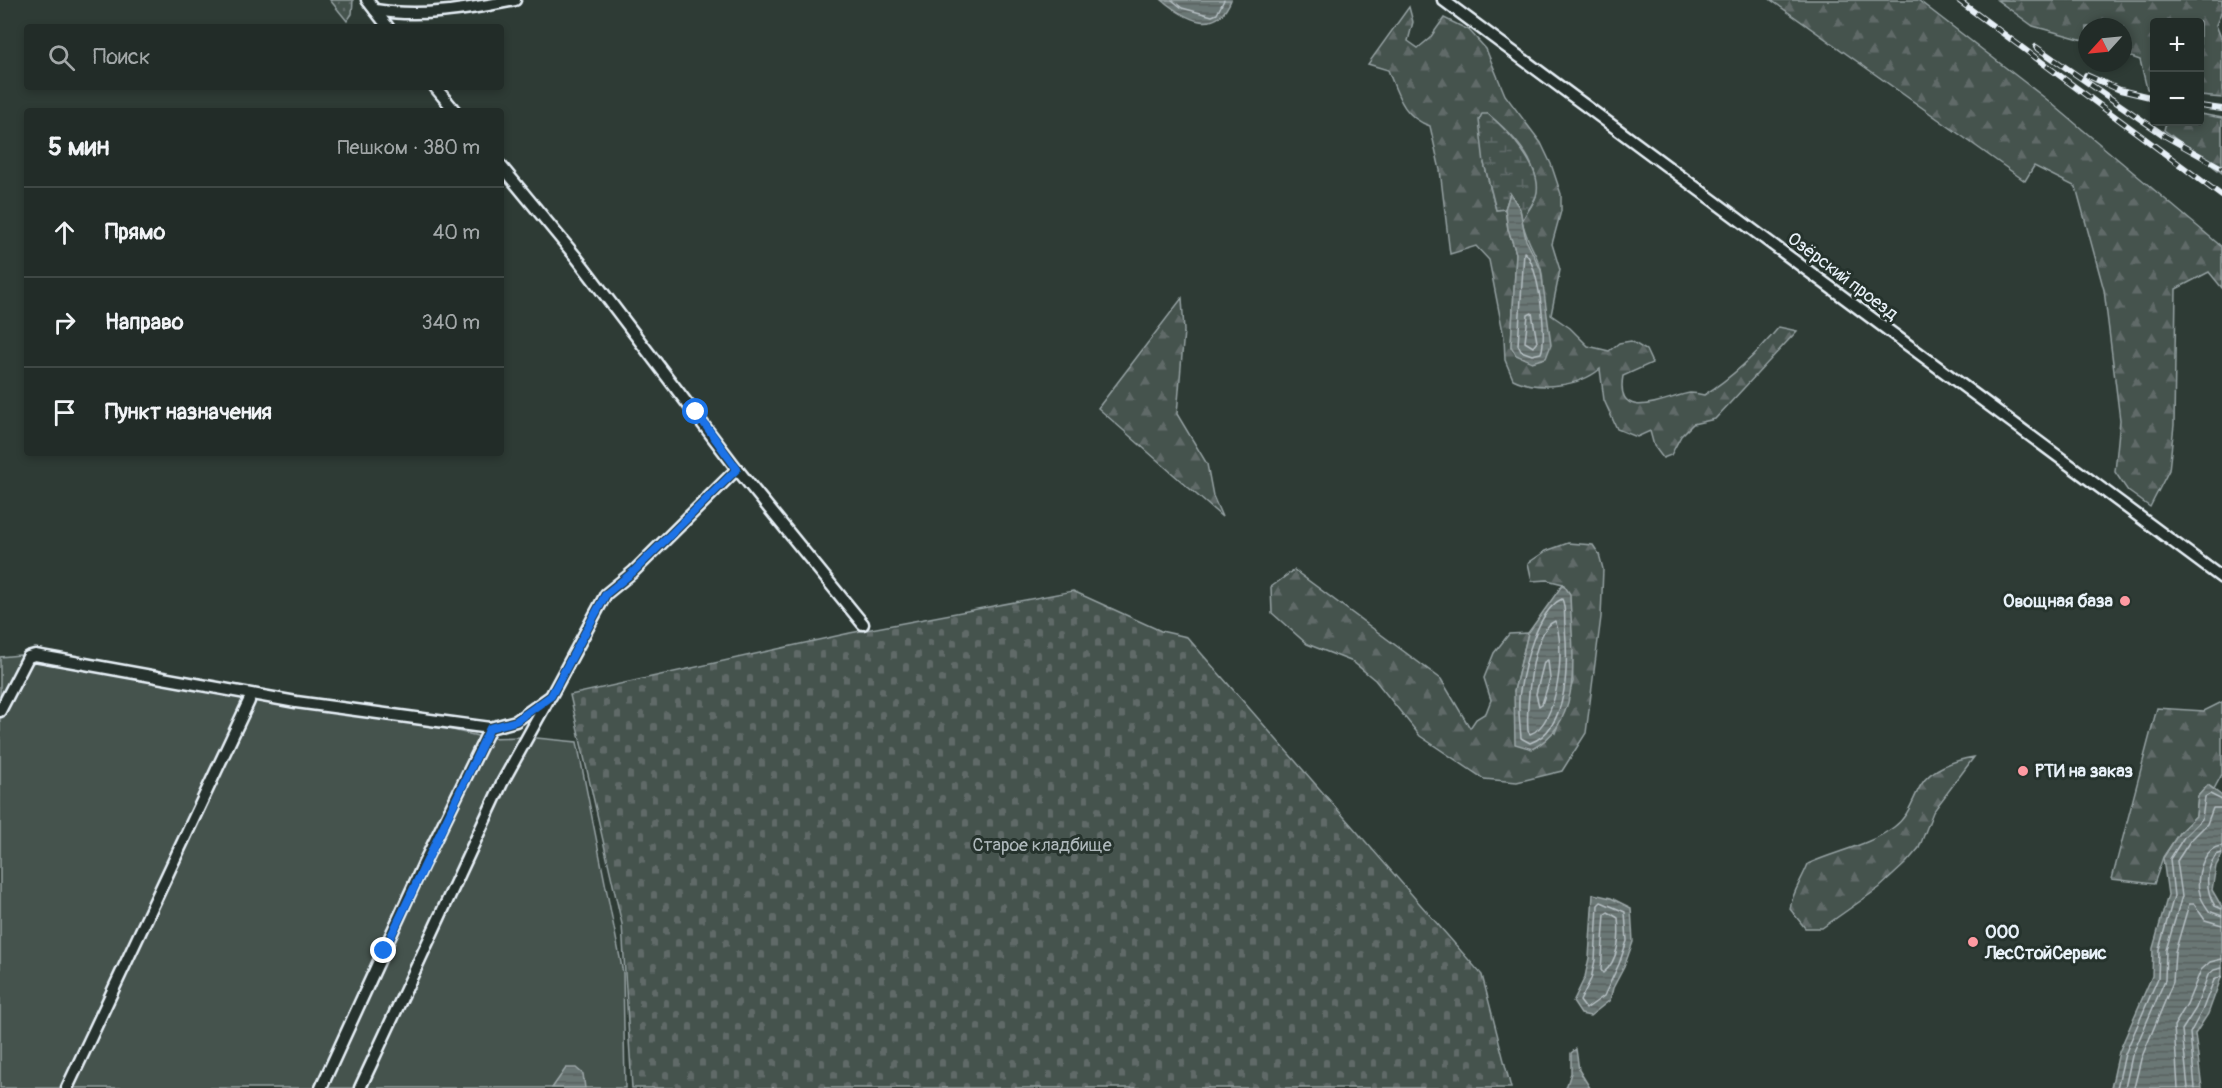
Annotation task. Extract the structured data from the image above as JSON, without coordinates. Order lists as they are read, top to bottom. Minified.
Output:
{"streets":{"street":["Озёрский проезд"]},"parks":["Старое кладбище"],"places":["Овощная база","РТИ на заказ","ООО ЛесСтойСервис"],"north":"bottom left","page":{"map_buttons":["+","−"],"search":"Поиск","heading":["5 мин","Пешком · 380 m"],"list":[["Прямо","40 m"],["Направо","340 m"],"Пункт назначения"]}}
